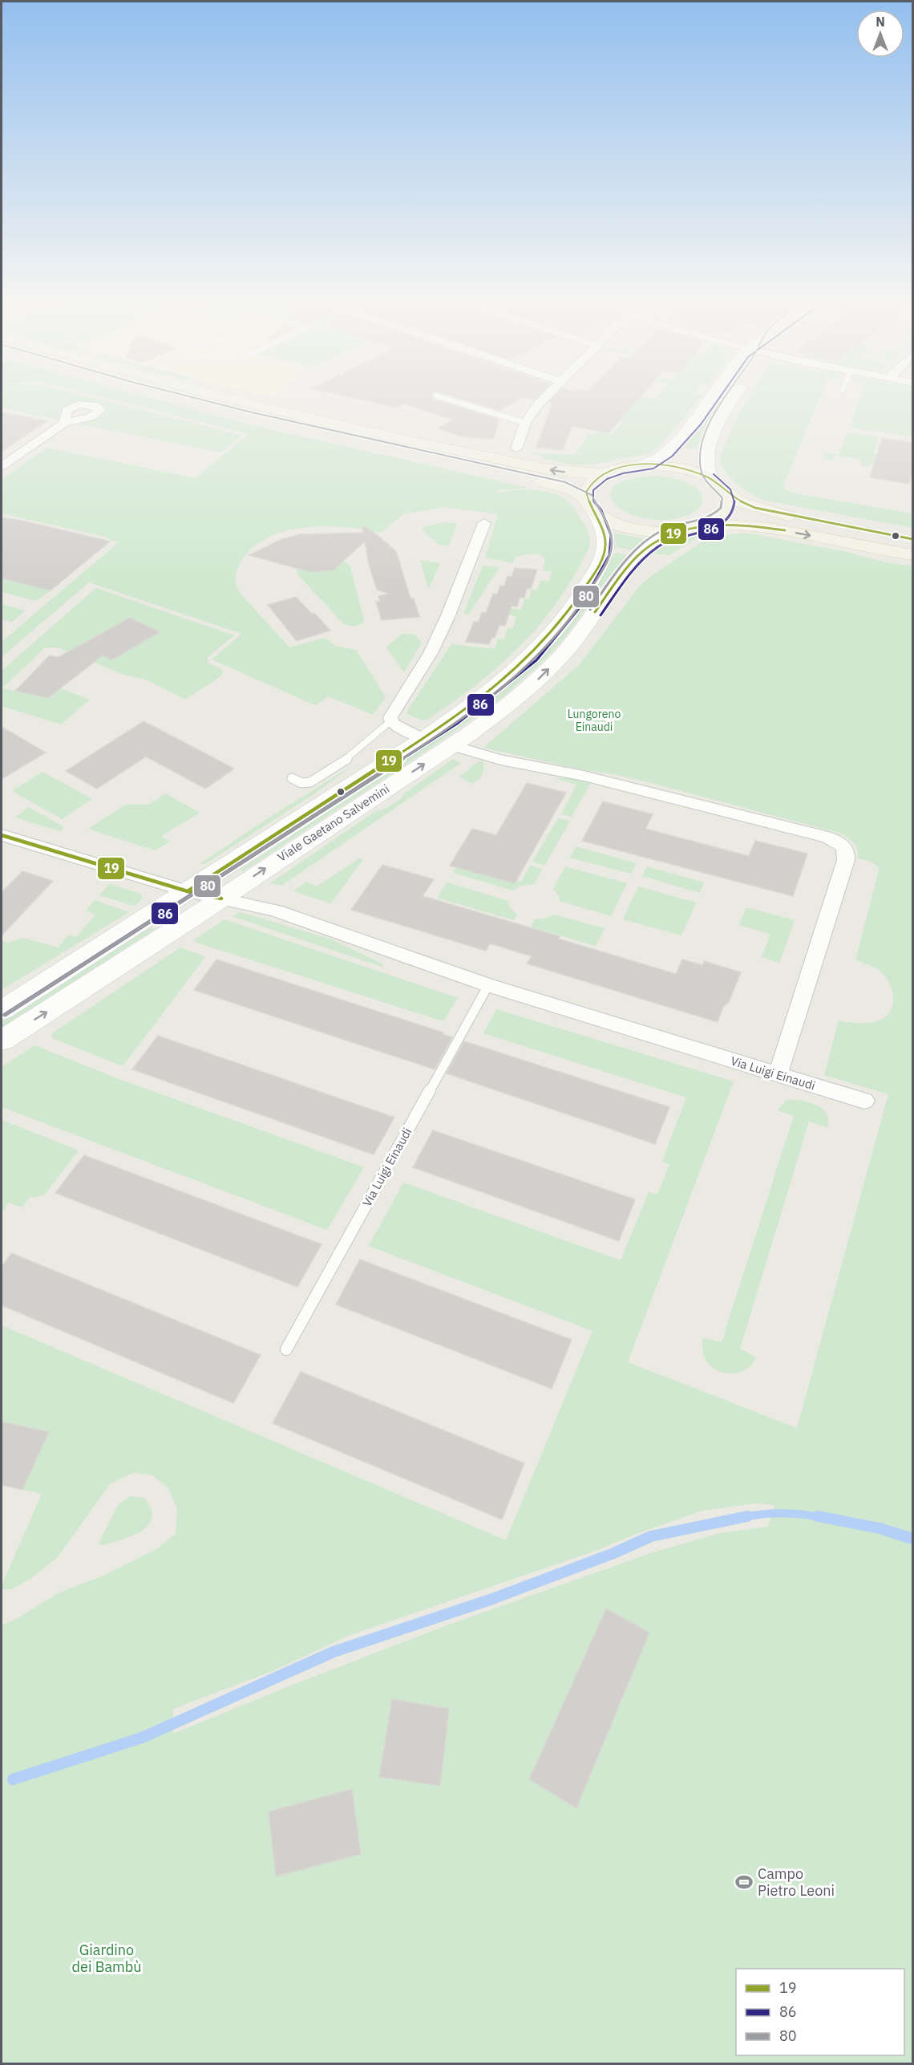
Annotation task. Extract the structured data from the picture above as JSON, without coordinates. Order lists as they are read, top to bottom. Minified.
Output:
{"streets":{"main road":["Viale Gaetano Salvemini"],"street":["Via Luigi Einaudi"]},"crossings":[["Viale Gaetano Salvemini","Via Luigi Einaudi"]],"parks":["Lungoreno Einaudi","Giardino dei Bambù"],"places":{"sports":["Campo Pietro Leoni"]},"lines":["transit line 86","transit line 80","transit line 19"],"legend":["19","86","80"],"north":"top"}
